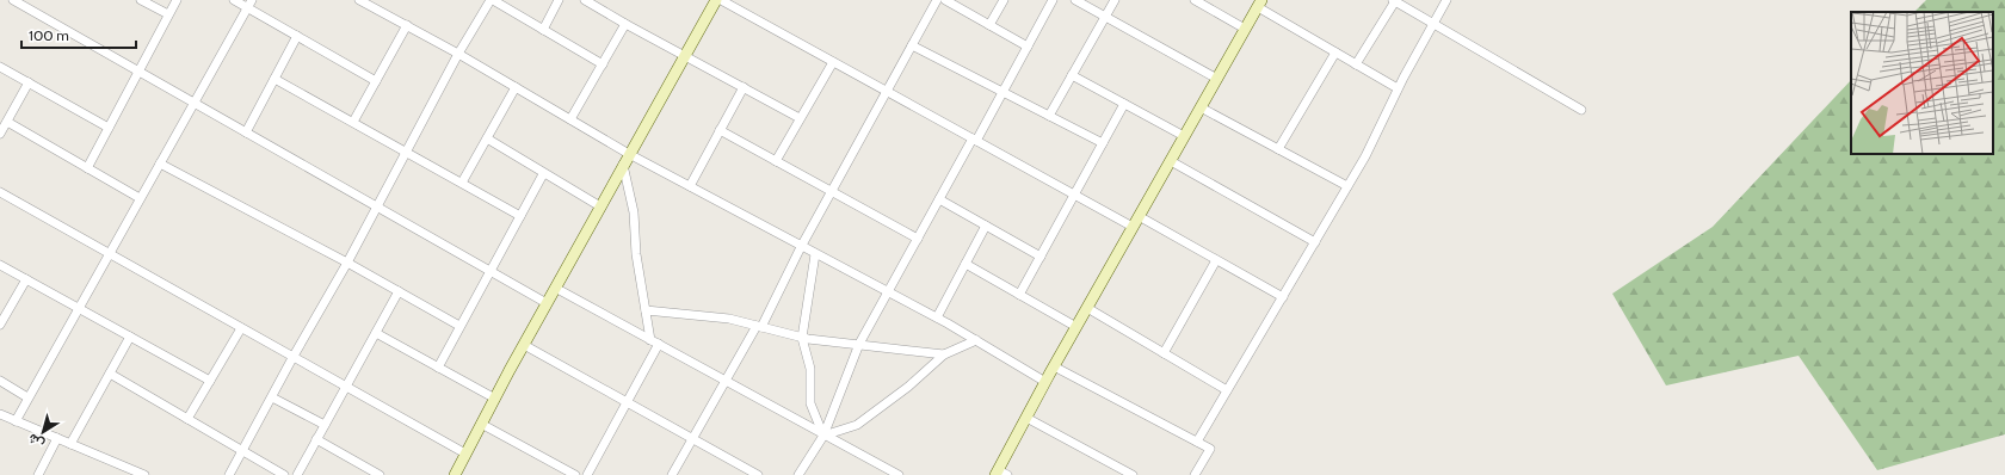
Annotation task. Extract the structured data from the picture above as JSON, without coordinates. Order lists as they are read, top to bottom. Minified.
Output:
{"scale_bar":"100 m","north":"bottom left"}
